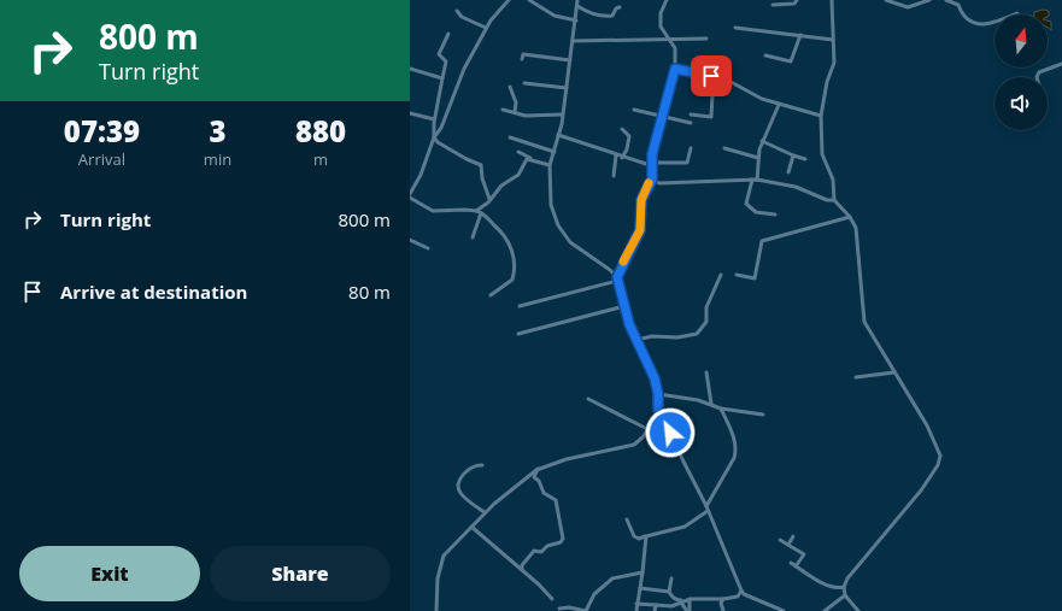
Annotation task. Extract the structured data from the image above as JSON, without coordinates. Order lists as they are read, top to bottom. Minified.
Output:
{"north":"top","page":{"turn":["800 m","Turn right"],"eta":["07:39","Arrival","3","min","880","m"],"list":[{"name":"Turn right","value":"800 m"},{"name":"Arrive at destination","value":"80 m"}],"buttons":["Exit","Share"]}}
